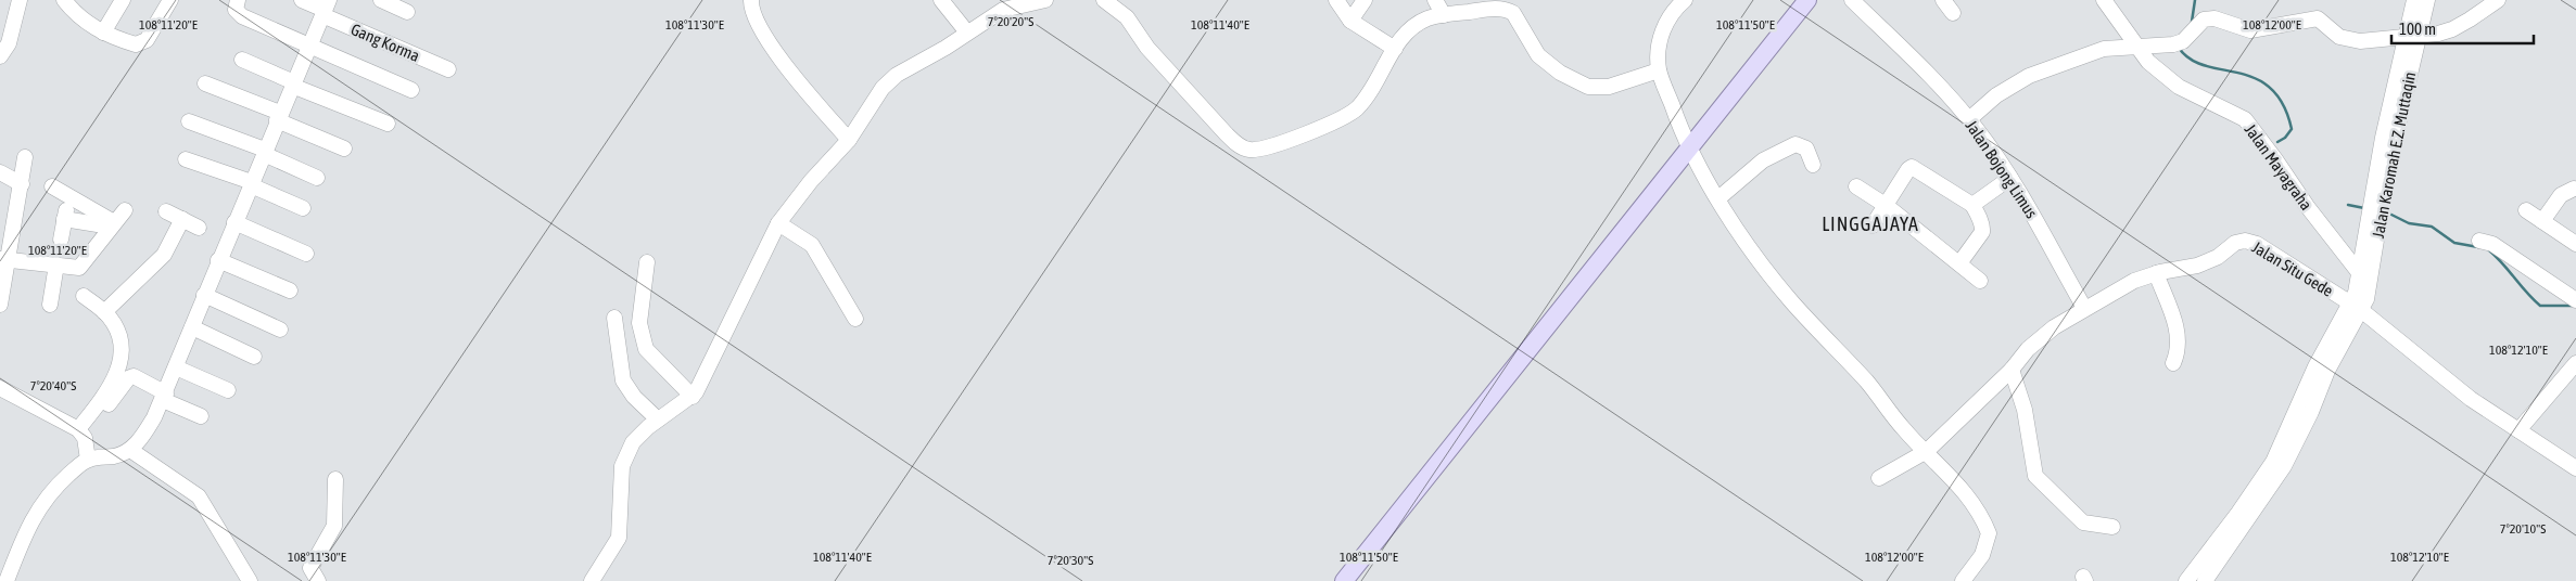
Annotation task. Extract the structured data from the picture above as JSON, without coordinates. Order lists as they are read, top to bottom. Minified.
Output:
{"streets":{"street":["Gang Korma","Jalan Karomah E.Z. Muttaqin","Jalan Mayagraha","Jalan Bojong Limus","Jalan Situ Gede"]},"crossings":[["Jalan Karomah E.Z. Muttaqin","Jalan Mayagraha"],["Jalan Karomah E.Z. Muttaqin","Jalan Situ Gede"],["Jalan Bojong Limus","Jalan Situ Gede"]],"districts":["LINGGAJAYA"],"scale_bar":"100 m","coordinates":["7°20'20\"S","108°11'20\"E","108°11'30\"E","108°11'40\"E","108°11'50\"E","108°12'00\"E","108°12'10\"E","7°20'40\"S","7°20'10\"S","7°20'30\"S"]}
